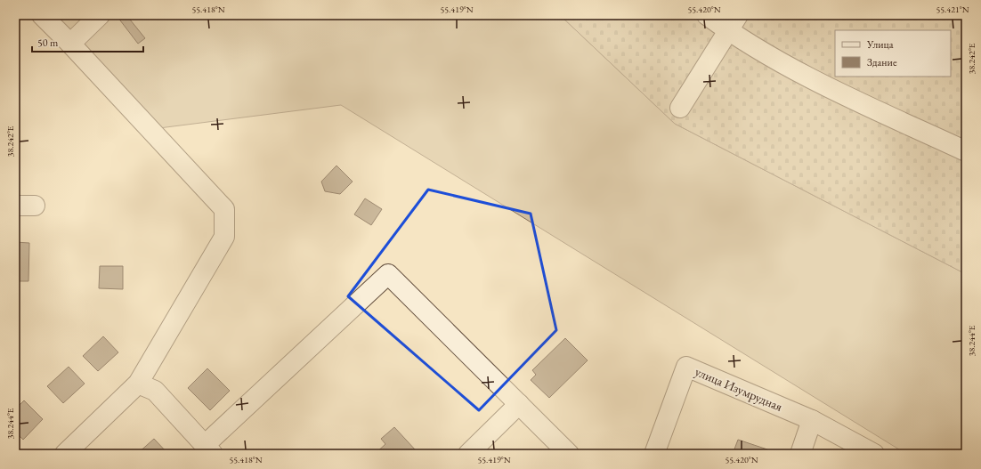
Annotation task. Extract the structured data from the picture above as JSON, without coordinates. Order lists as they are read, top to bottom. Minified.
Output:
{"streets":{"street":["улица Изумрудная"]},"legend":["Улица","Здание"],"scale_bar":"50 m","coordinates":["55.418°N","55.419°N","55.420°N","55.421°N","38.242°E","38.244°E"]}
